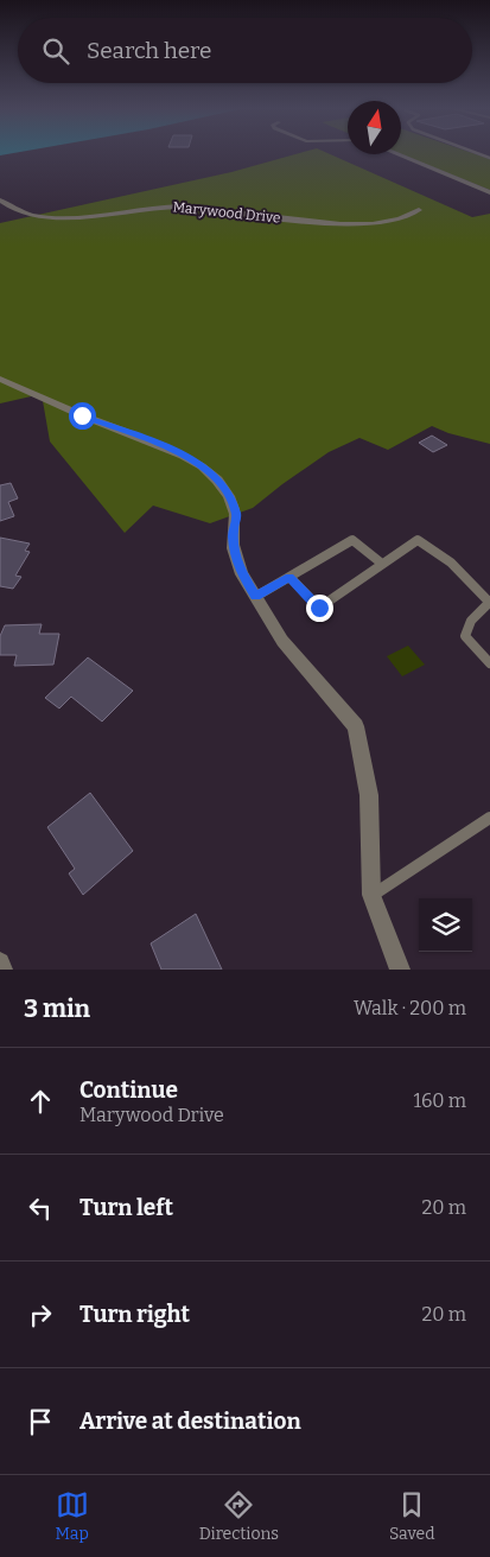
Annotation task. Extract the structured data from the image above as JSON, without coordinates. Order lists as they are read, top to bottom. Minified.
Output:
{"streets":{"street":["Marywood Drive"]},"north":"top","page":{"search":"Search here","heading":["3 min","Walk · 200 m"],"list":[["Continue","Marywood Drive","160 m"],["Turn left","20 m"],["Turn right","20 m"],"Arrive at destination"],"nav":["Map","Directions","Saved"]}}
